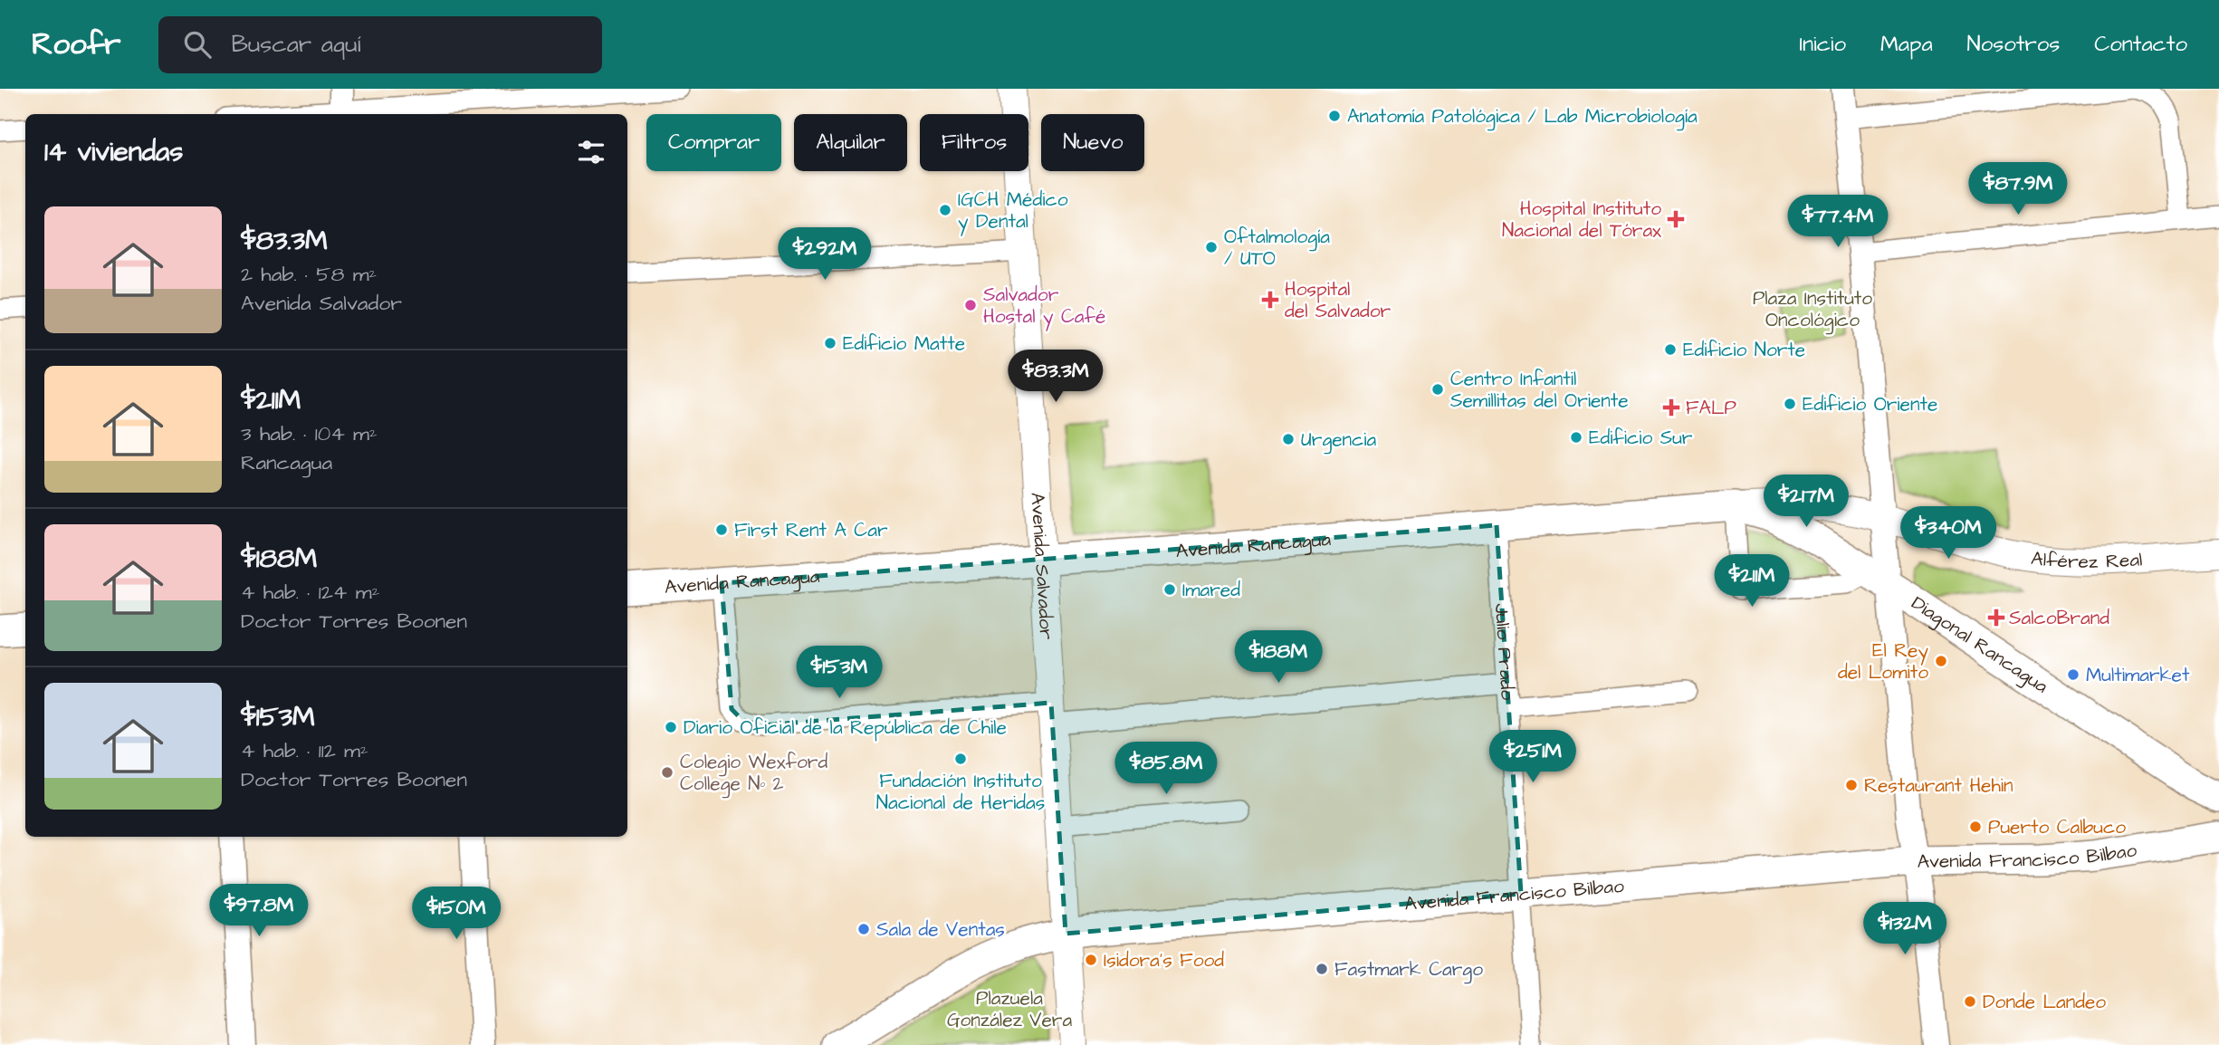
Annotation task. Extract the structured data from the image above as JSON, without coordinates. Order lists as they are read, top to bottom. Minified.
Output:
{"streets":{"main road":["Avenida Rancagua","Alférez Real","Avenida Salvador","Diagonal Rancagua","Avenida Francisco Bilbao"],"street":["Julio Prado"]},"crossings":[["Avenida Rancagua","Alférez Real"],["Avenida Rancagua","Avenida Salvador"],["Avenida Rancagua","Diagonal Rancagua"],["Avenida Rancagua","Julio Prado"],["Avenida Salvador","Avenida Francisco Bilbao"],["Julio Prado","Avenida Francisco Bilbao"]],"parks":["Plaza Instituto Oncológico","Plazuela González Vera"],"places":{"other":["Anatomía Patológica / Lab Microbiología","IGCH Médico y Dental","Oftalmología / UTO","Salvador Hostal y Café","Edificio Matte","Edificio Norte","Centro Infantil Semillitas del Oriente","Edificio Oriente","Edificio Sur","Urgencia","First Rent A Car","Imared","El Rey del Lomito","Multimarket","Diario Oficial de la República de Chile","Fundación Instituto Nacional de Heridas","Colegio Wexford College Nº 2","Restaurant Hehin","Puerto Calbuco","Sala de Ventas","Isidora's Food","Fastmark Cargo","Donde Landeo"],"health":["Hospital Instituto Nacional del Tórax","Hospital del Salvador","FALP","SalcoBrand"]},"page":{"header":"Roofr","search":"Buscar aquí","nav":["Inicio","Mapa","Nosotros","Contacto"],"chip":["Comprar","Alquilar","Filtros","Nuevo"],"heading":"14 viviendas","price":["$87.9M","$77.4M","$292M","$83.3M","$217M","$340M","$211M","$188M","$153M","$251M","$85.8M","$97.8M","$150M","$132M"],"list":[{"name":"$83.3M","note":"2 hab. · 58 m² · Avenida Salvador"},{"name":"$211M","note":"3 hab. · 104 m² · Rancagua"},{"name":"$188M","note":"4 hab. · 124 m² · Doctor Torres Boonen"},{"name":"$153M","note":"4 hab. · 112 m² · Doctor Torres Boonen"}]}}
